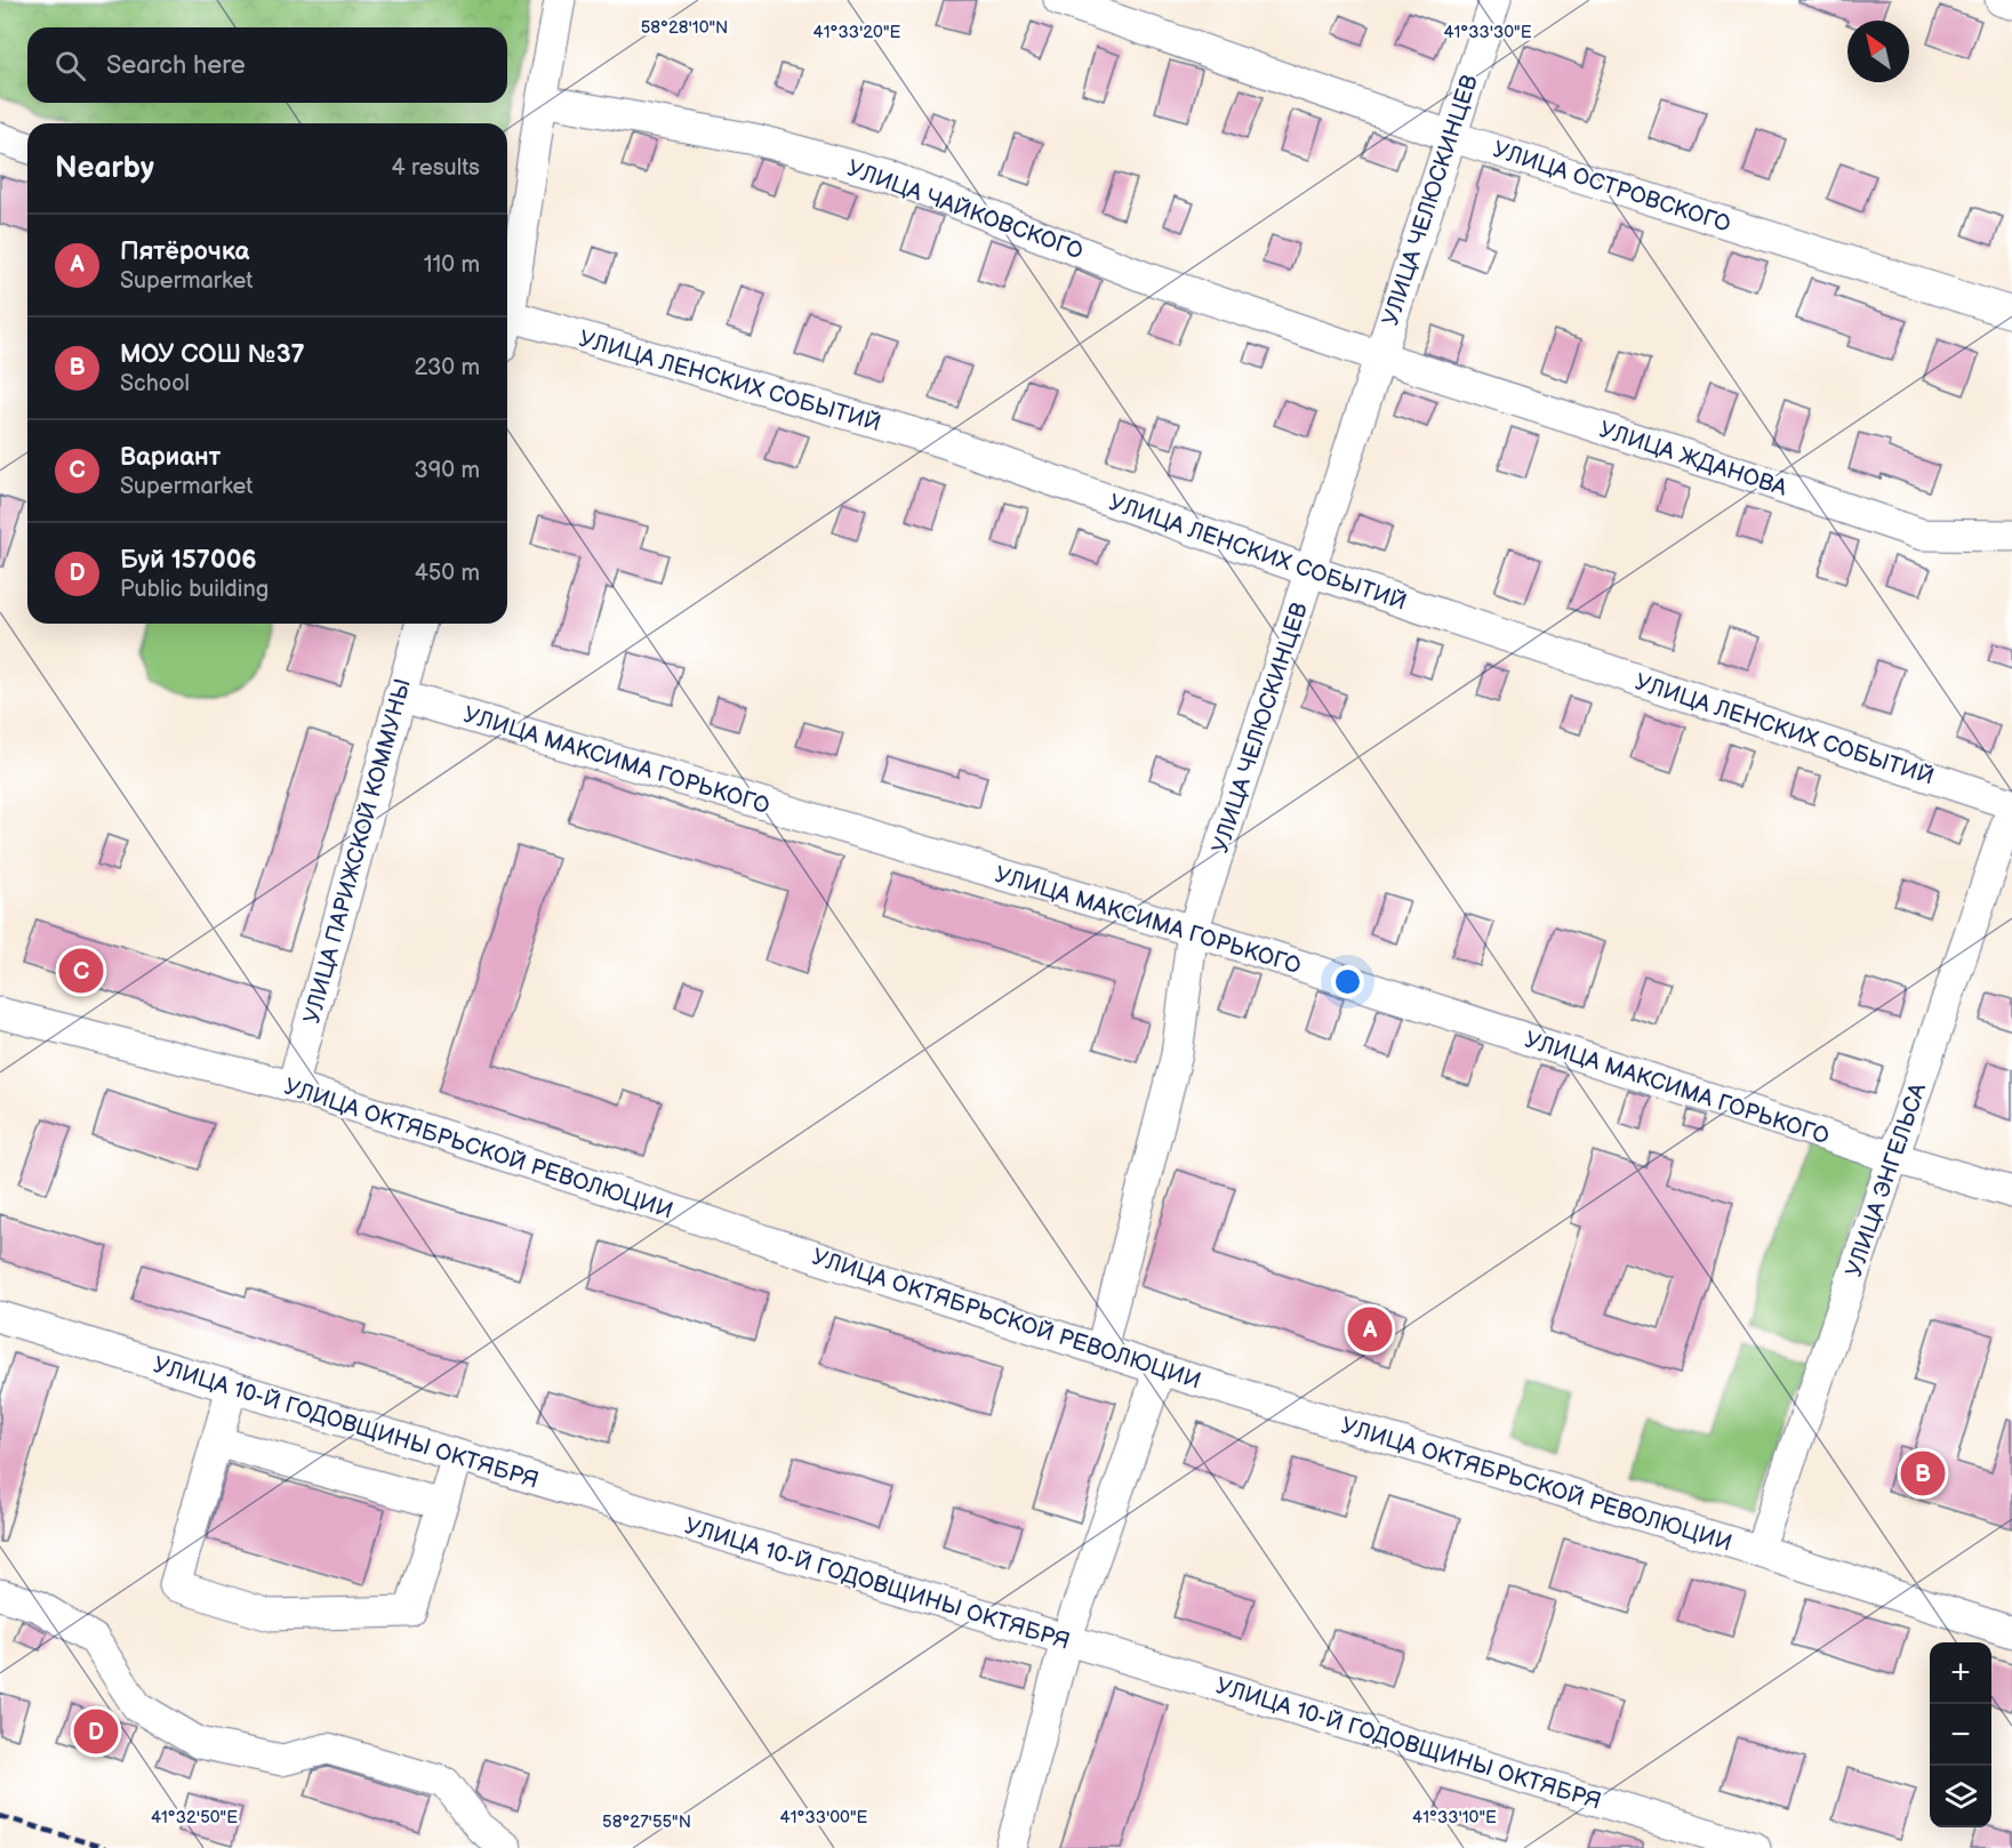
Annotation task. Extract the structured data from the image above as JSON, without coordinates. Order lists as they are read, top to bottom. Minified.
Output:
{"streets":{"street":["УЛИЦА ОСТРОВСКОГО","УЛИЦА ЧЕЛЮСКИНЦЕВ","УЛИЦА ЧАЙКОВСКОГО","УЛИЦА ЛЕНСКИХ СОБЫТИЙ","УЛИЦА ЖДАНОВА","УЛИЦА МАКСИМА ГОРЬКОГО","УЛИЦА ПАРИЖСКОЙ КОММУНЫ","УЛИЦА ОКТЯБРЬСКОЙ РЕВОЛЮЦИИ","УЛИЦА ЭНГЕЛЬСА","УЛИЦА 10-Й ГОДОВЩИНЫ ОКТЯБРЯ"]},"crossings":[["УЛИЦА ОСТРОВСКОГО","УЛИЦА ЧЕЛЮСКИНЦЕВ"],["УЛИЦА ЧЕЛЮСКИНЦЕВ","УЛИЦА ЧАЙКОВСКОГО"],["УЛИЦА ЧЕЛЮСКИНЦЕВ","УЛИЦА ЛЕНСКИХ СОБЫТИЙ"],["УЛИЦА ЧЕЛЮСКИНЦЕВ","УЛИЦА ЖДАНОВА"],["УЛИЦА ЧЕЛЮСКИНЦЕВ","УЛИЦА МАКСИМА ГОРЬКОГО"],["УЛИЦА ЧЕЛЮСКИНЦЕВ","УЛИЦА ОКТЯБРЬСКОЙ РЕВОЛЮЦИИ"],["УЛИЦА ЧАЙКОВСКОГО","УЛИЦА ЖДАНОВА"],["УЛИЦА ЛЕНСКИХ СОБЫТИЙ","УЛИЦА ЭНГЕЛЬСА"],["УЛИЦА МАКСИМА ГОРЬКОГО","УЛИЦА ПАРИЖСКОЙ КОММУНЫ"],["УЛИЦА МАКСИМА ГОРЬКОГО","УЛИЦА ЭНГЕЛЬСА"],["УЛИЦА ПАРИЖСКОЙ КОММУНЫ","УЛИЦА ОКТЯБРЬСКОЙ РЕВОЛЮЦИИ"],["УЛИЦА ОКТЯБРЬСКОЙ РЕВОЛЮЦИИ","УЛИЦА ЭНГЕЛЬСА"]],"north":"top left","page":{"search":"Search here","heading":["Nearby","4 results"],"list":[{"mark":"A","name":"Пятёрочка","note":"Supermarket","value":"110 m"},{"mark":"B","name":"МОУ СОШ №37","note":"School","value":"230 m"},{"mark":"C","name":"Вариант","note":"Supermarket","value":"390 m"},{"mark":"D","name":"Буй 157006","note":"Public building","value":"450 m"}],"pins":["C","A","B","D"],"map_buttons":["+","−"]},"coordinates":["58°28'10\"N","41°33'20\"E","41°33'30\"E","41°32'50\"E","41°33'00\"E","41°33'10\"E","58°27'55\"N"]}
